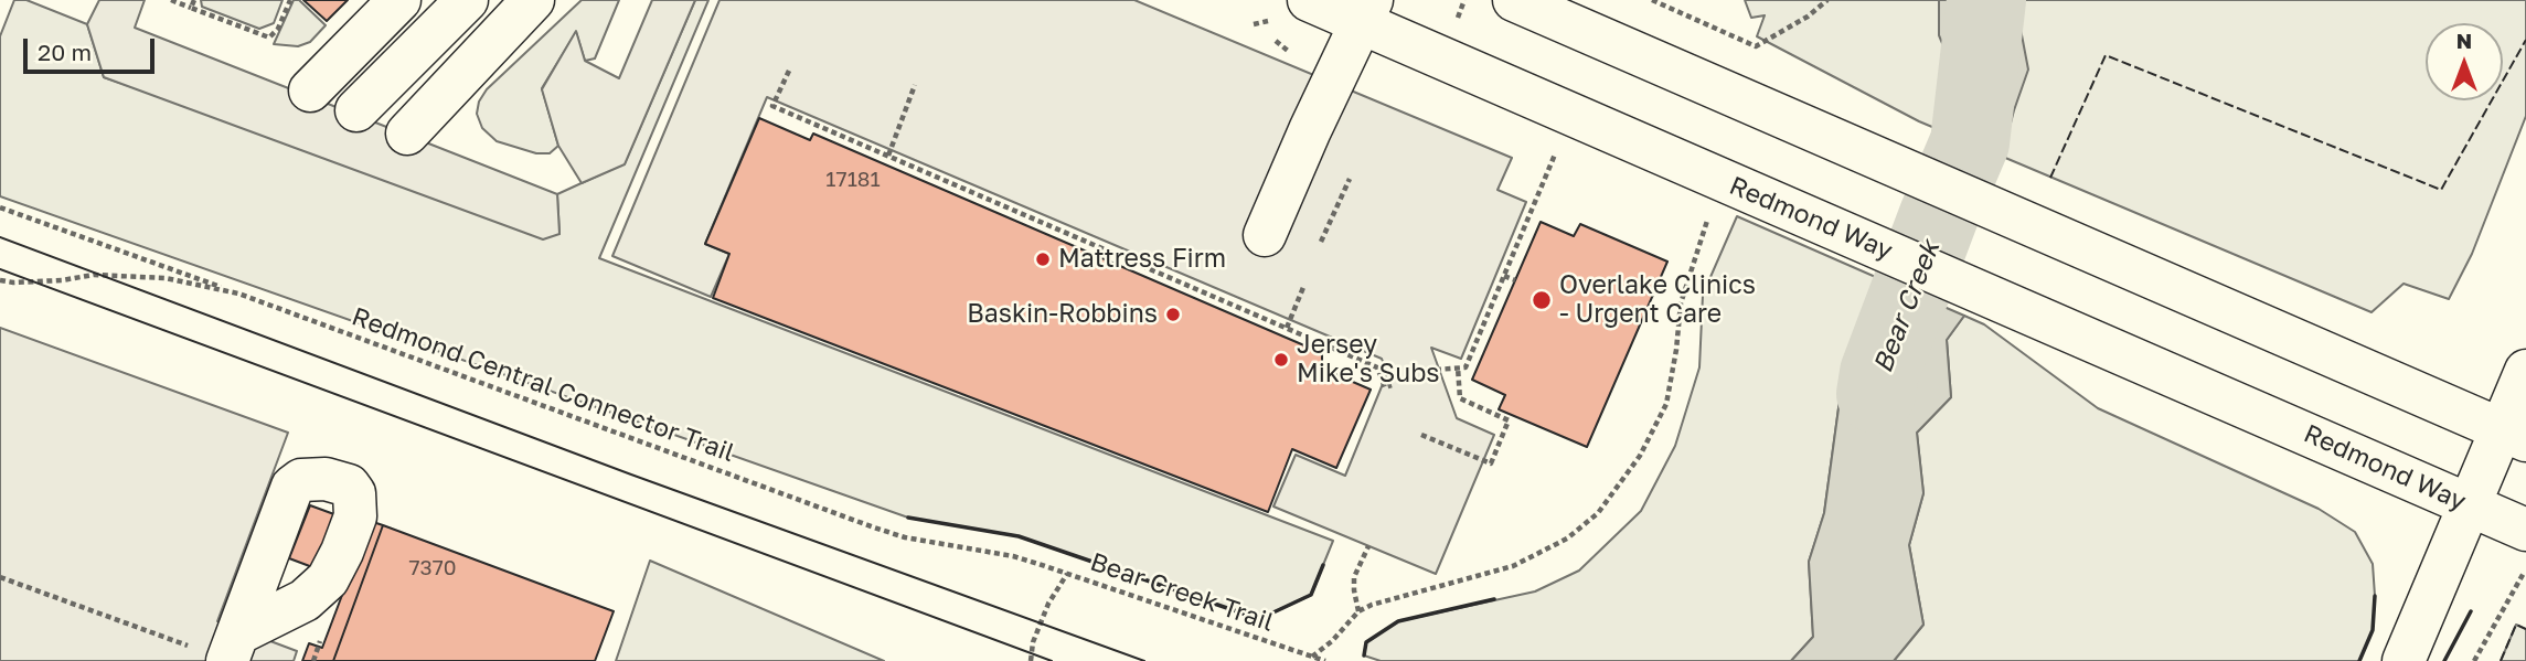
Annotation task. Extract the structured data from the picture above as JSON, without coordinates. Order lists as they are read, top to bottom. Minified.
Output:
{"streets":{"main road":["Redmond Way"],"path":["Redmond Central Connector Trail","Bear Creek Trail"]},"crossings":[["Redmond Central Connector Trail","Bear Creek Trail"]],"water":["Bear Creek"],"places":["Mattress Firm","Overlake Clinics - Urgent Care","Baskin-Robbins","Jersey Mike's Subs"],"house_numbers":["17181","7370"],"scale_bar":"20 m","north":"top"}
